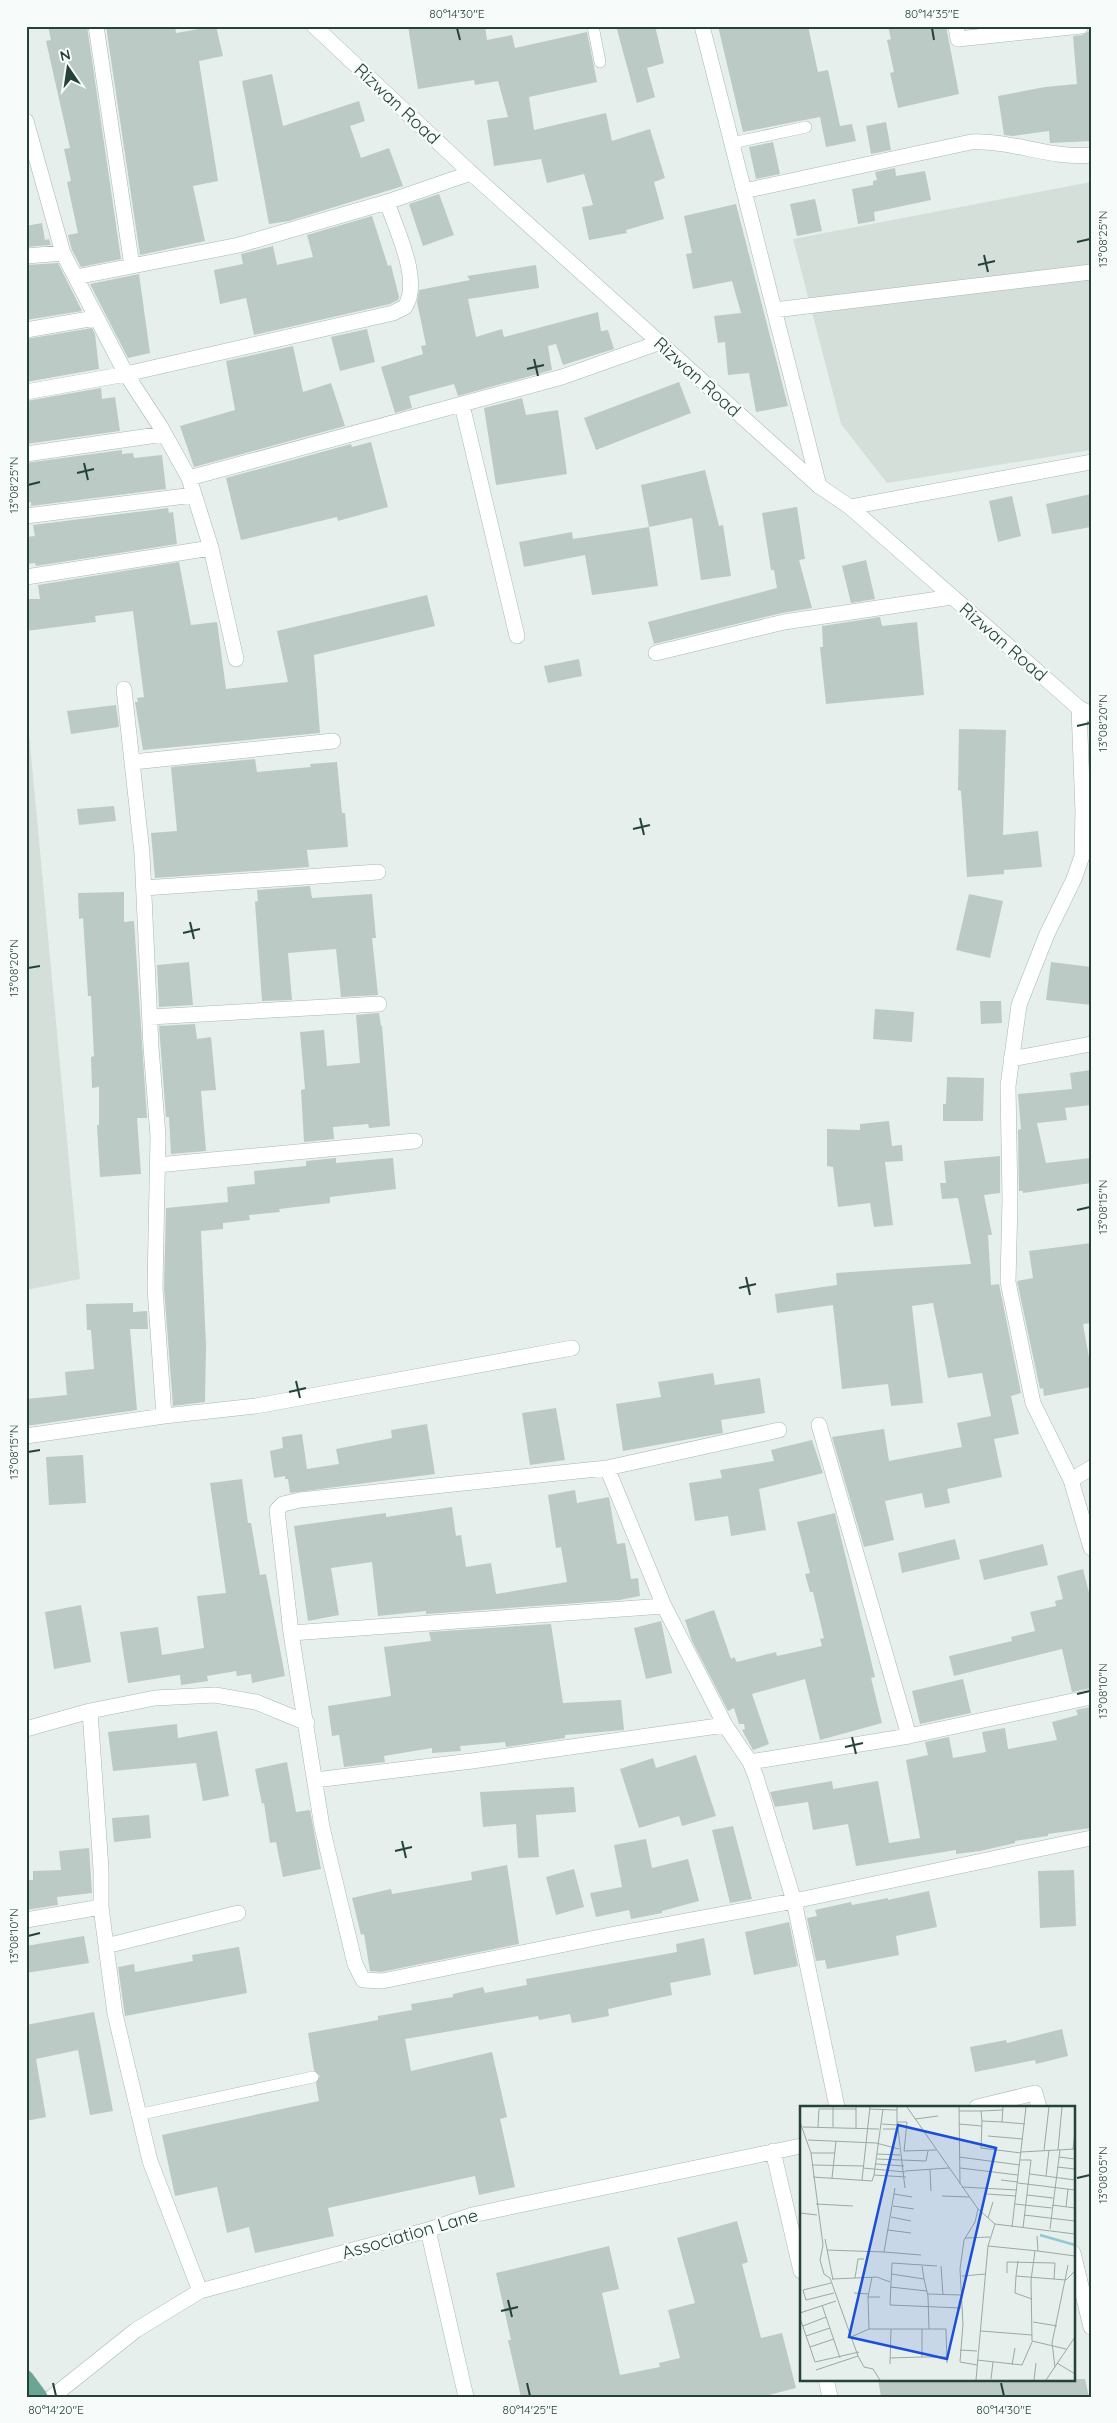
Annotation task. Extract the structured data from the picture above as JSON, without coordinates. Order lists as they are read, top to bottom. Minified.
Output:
{"streets":{"street":["Rizwan Road","Association Lane"]},"north":"top","coordinates":["80°14'30\"E","80°14'35\"E","13°08'25\"N","13°08'20\"N","13°08'15\"N","13°08'10\"N","13°08'05\"N","80°14'20\"E","80°14'25\"E"]}
